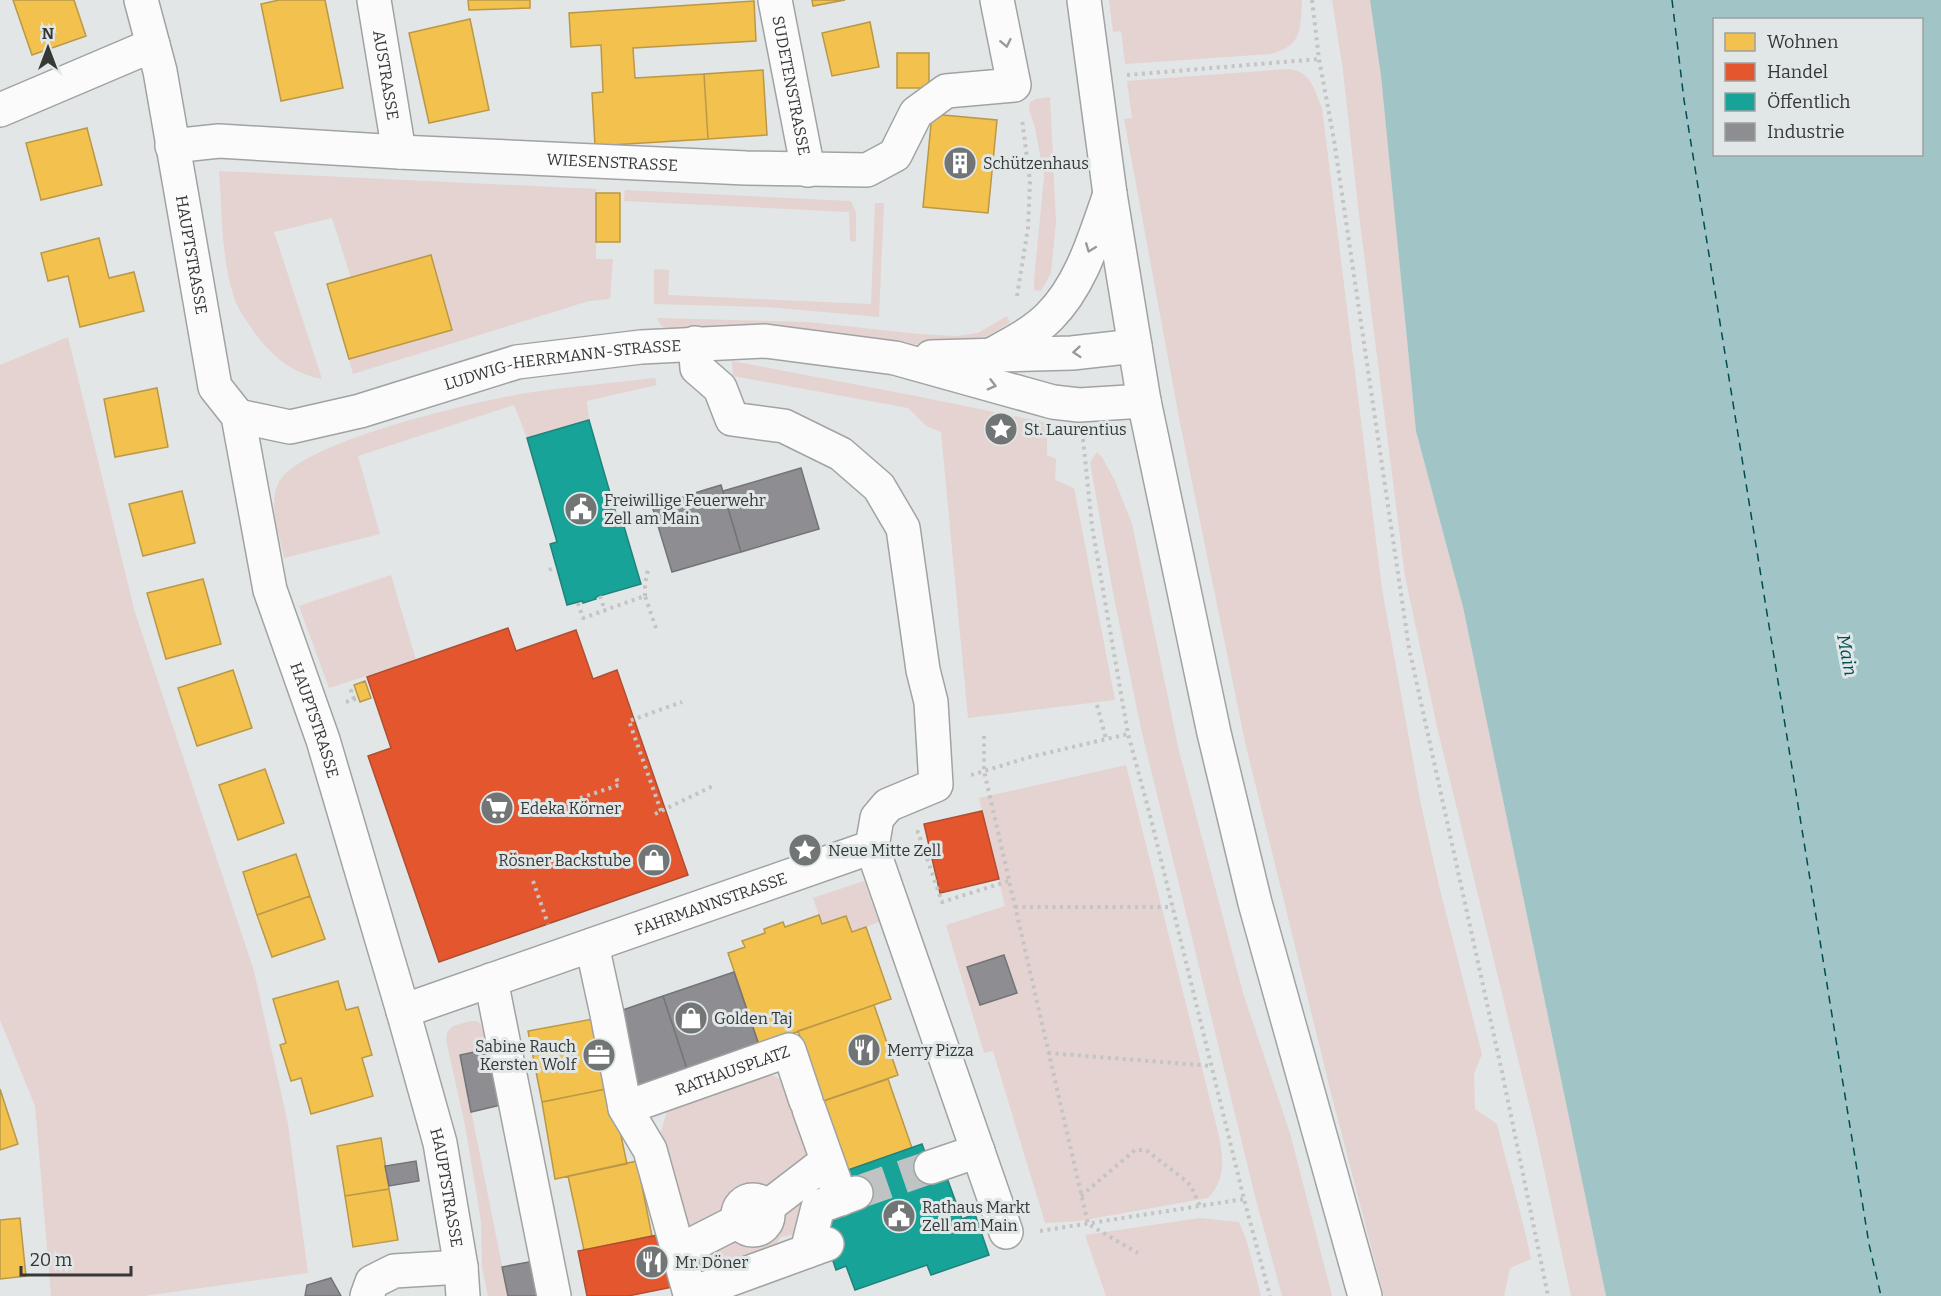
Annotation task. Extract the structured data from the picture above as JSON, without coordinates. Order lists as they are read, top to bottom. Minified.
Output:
{"streets":{"street":["AUSTRASSE","SUDETENSTRASSE","WIESENSTRASSE","HAUPTSTRASSE","LUDWIG-HERRMANN-STRASSE","FAHRMANNSTRASSE","RATHAUSPLATZ"]},"crossings":[["AUSTRASSE","WIESENSTRASSE"],["SUDETENSTRASSE","WIESENSTRASSE"],["WIESENSTRASSE","HAUPTSTRASSE"],["HAUPTSTRASSE","LUDWIG-HERRMANN-STRASSE"],["HAUPTSTRASSE","FAHRMANNSTRASSE"],["FAHRMANNSTRASSE","RATHAUSPLATZ"]],"water":["Main"],"places":{"building":["Schützenhaus"],"place":["St. Laurentius","Neue Mitte Zell"],"public building":["Freiwillige Feuerwehr Zell am Main","Rathaus Markt Zell am Main"],"supermarket":["Edeka Körner"],"shop":["Rösner Backstube","Golden Taj"],"restaurant":["Merry Pizza","Mr. Döner"],"office":["Sabine Rauch Kersten Wolf"]},"legend":["Wohnen","Handel","Öffentlich","Industrie"],"scale_bar":"20 m","north":"top"}
